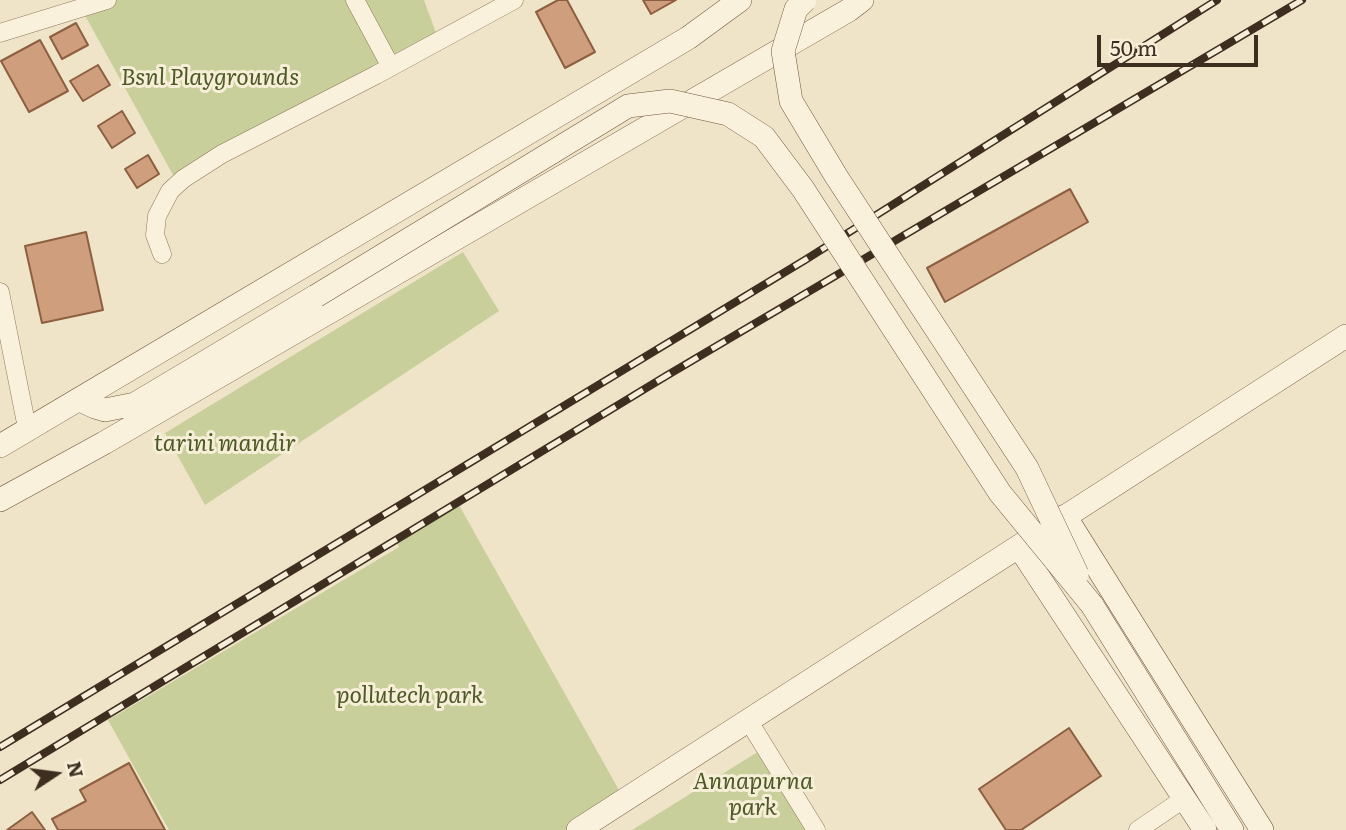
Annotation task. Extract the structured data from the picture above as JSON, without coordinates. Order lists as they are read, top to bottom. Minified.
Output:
{"parks":["Bsnl Playgrounds","tarini mandir","pollutech park","Annapurna park"],"scale_bar":"50 m","north":"right"}
